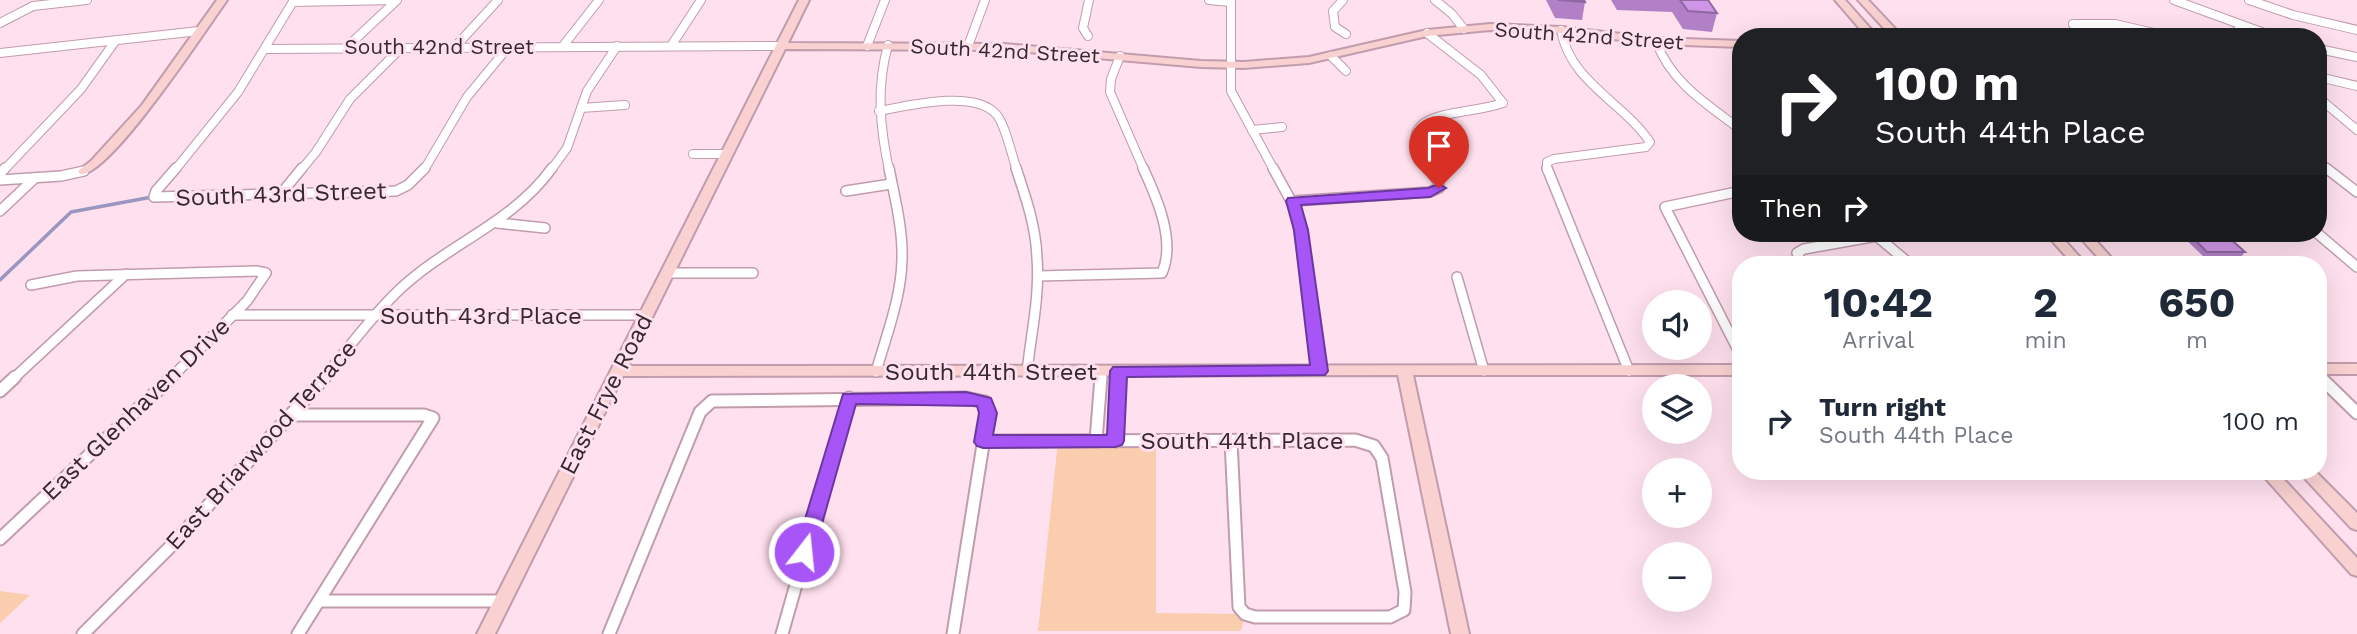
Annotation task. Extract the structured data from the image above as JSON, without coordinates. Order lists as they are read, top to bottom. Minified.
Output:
{"streets":{"street":["South 42nd Street","South 43rd Street","South 43rd Place","South 44th Street","East Frye Road","East Glenhaven Drive","South 44th Place","East Briarwood Terrace"]},"crossings":[["South 42nd Street","South 43rd Street"],["South 42nd Street","East Frye Road"],["South 42nd Street","East Briarwood Terrace"],["South 43rd Place","East Frye Road"],["South 43rd Place","East Glenhaven Drive"],["South 43rd Place","East Briarwood Terrace"],["South 44th Street","East Frye Road"]],"page":{"turn":["100 m","South 44th Place"],"then":"Then","eta":["10:42","Arrival","2","min","650","m"],"map_buttons":["+","−"],"list":[{"name":"Turn right","note":"South 44th Place","value":"100 m"}]}}
